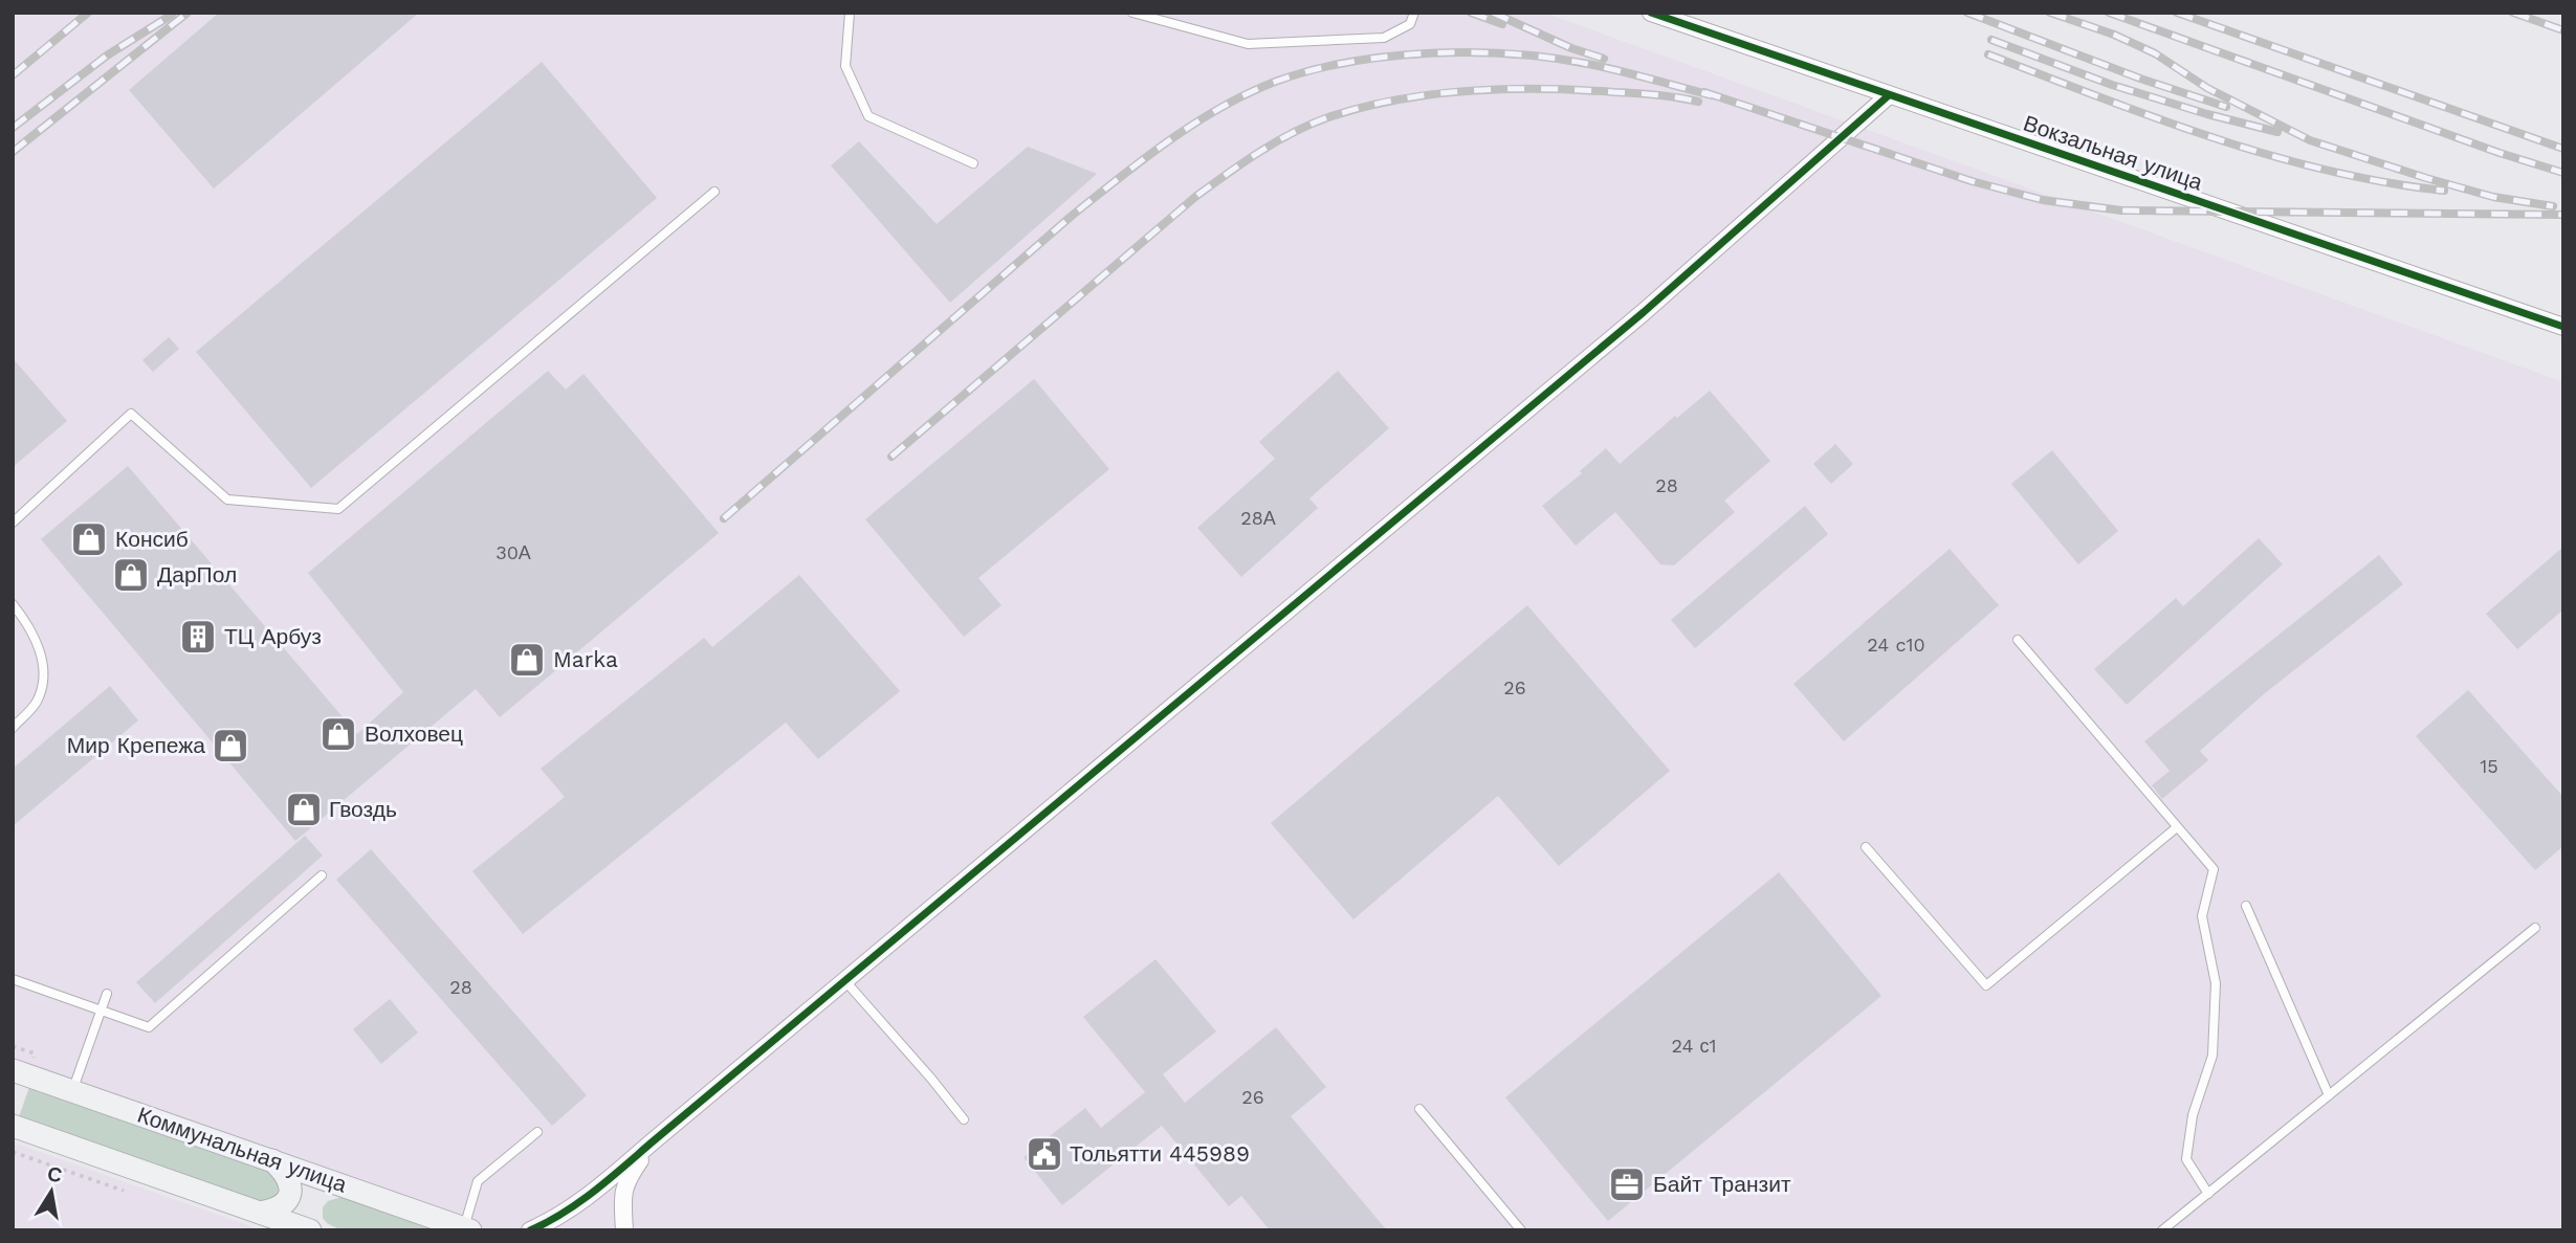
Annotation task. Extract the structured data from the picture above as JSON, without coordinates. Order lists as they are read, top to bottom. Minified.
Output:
{"streets":{"main road":["Коммунальная улица"],"street":["Вокзальная улица"]},"places":{"shop":["Консиб","ДарПол","Marka","Волховец","Мир Крепежа","Гвоздь"],"building":["ТЦ Арбуз"],"public building":["Тольятти 445989"],"office":["Байт Транзит"]},"house_numbers":["28","28А","30А","24 c10","26","15","28","24 с1","26"],"north":"top"}
